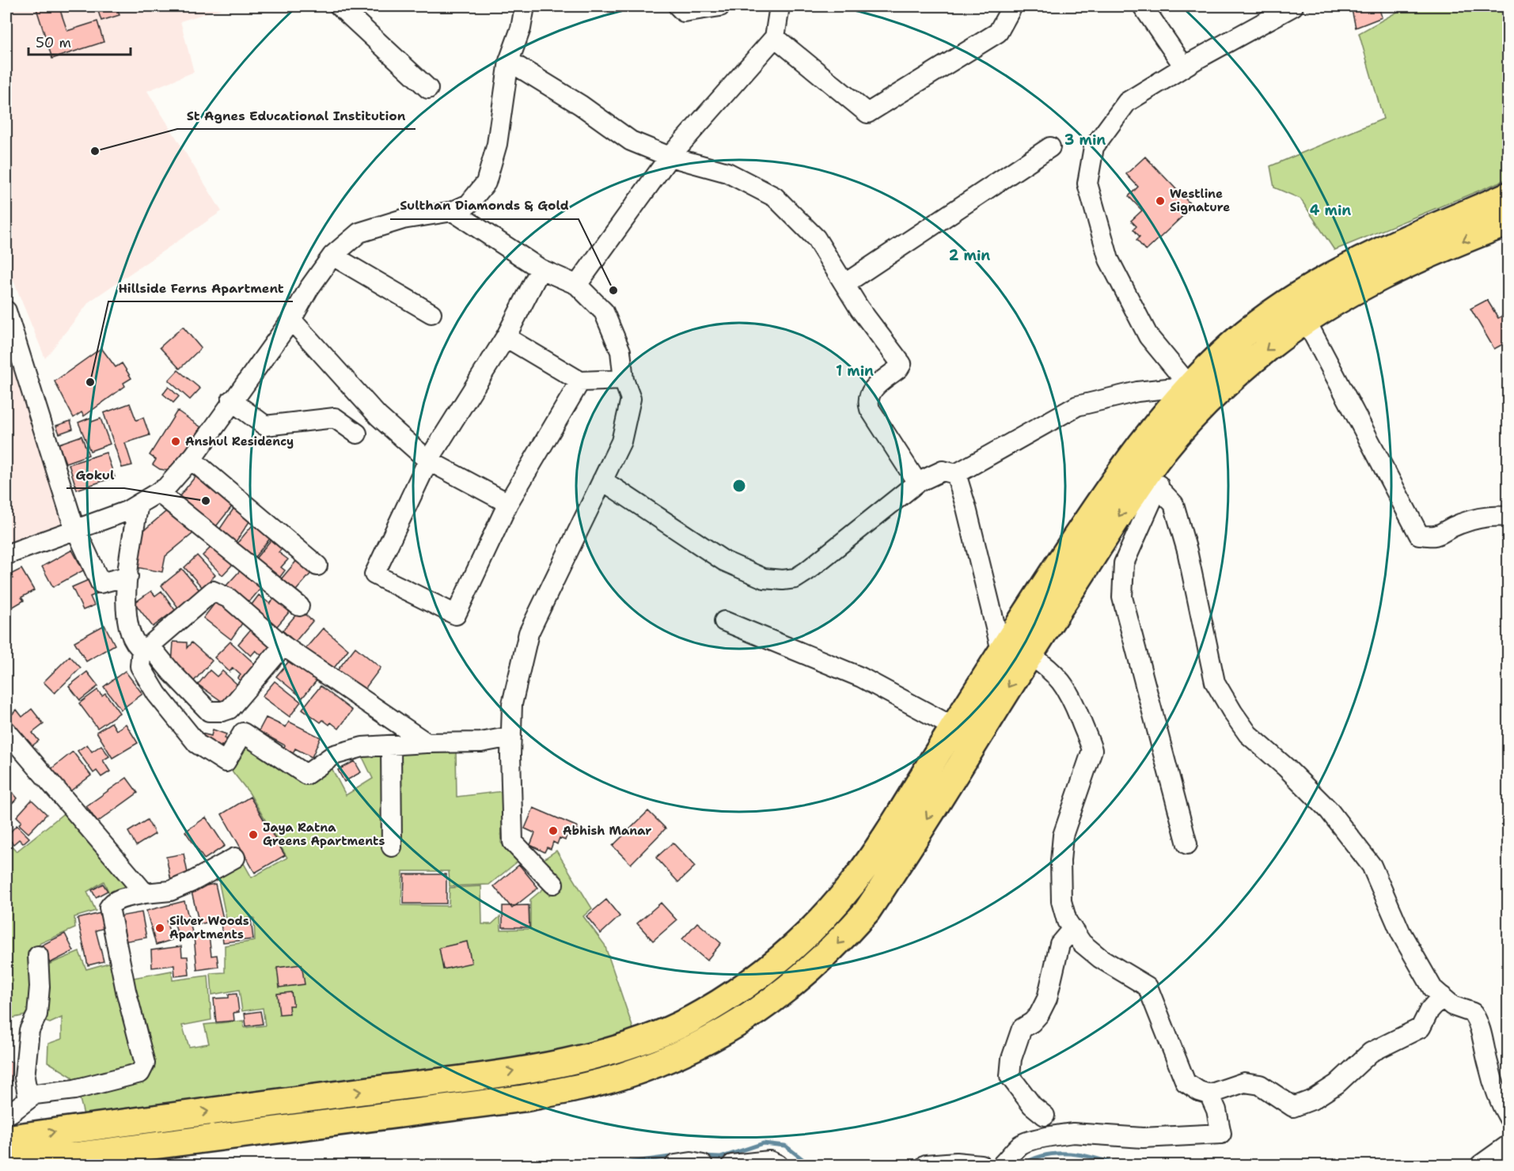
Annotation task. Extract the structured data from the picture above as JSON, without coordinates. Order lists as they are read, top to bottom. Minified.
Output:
{"places":["St Agnes Educational Institution","Westline Signature","Sulthan Diamonds & Gold","Hillside Ferns Apartment","Anshul Residency","Gokul","Abhish Manar","Jaya Ratna Greens Apartments","Silver Woods Apartments"],"scale_bar":"50 m","rings":["3 min","4 min","2 min","1 min"]}
